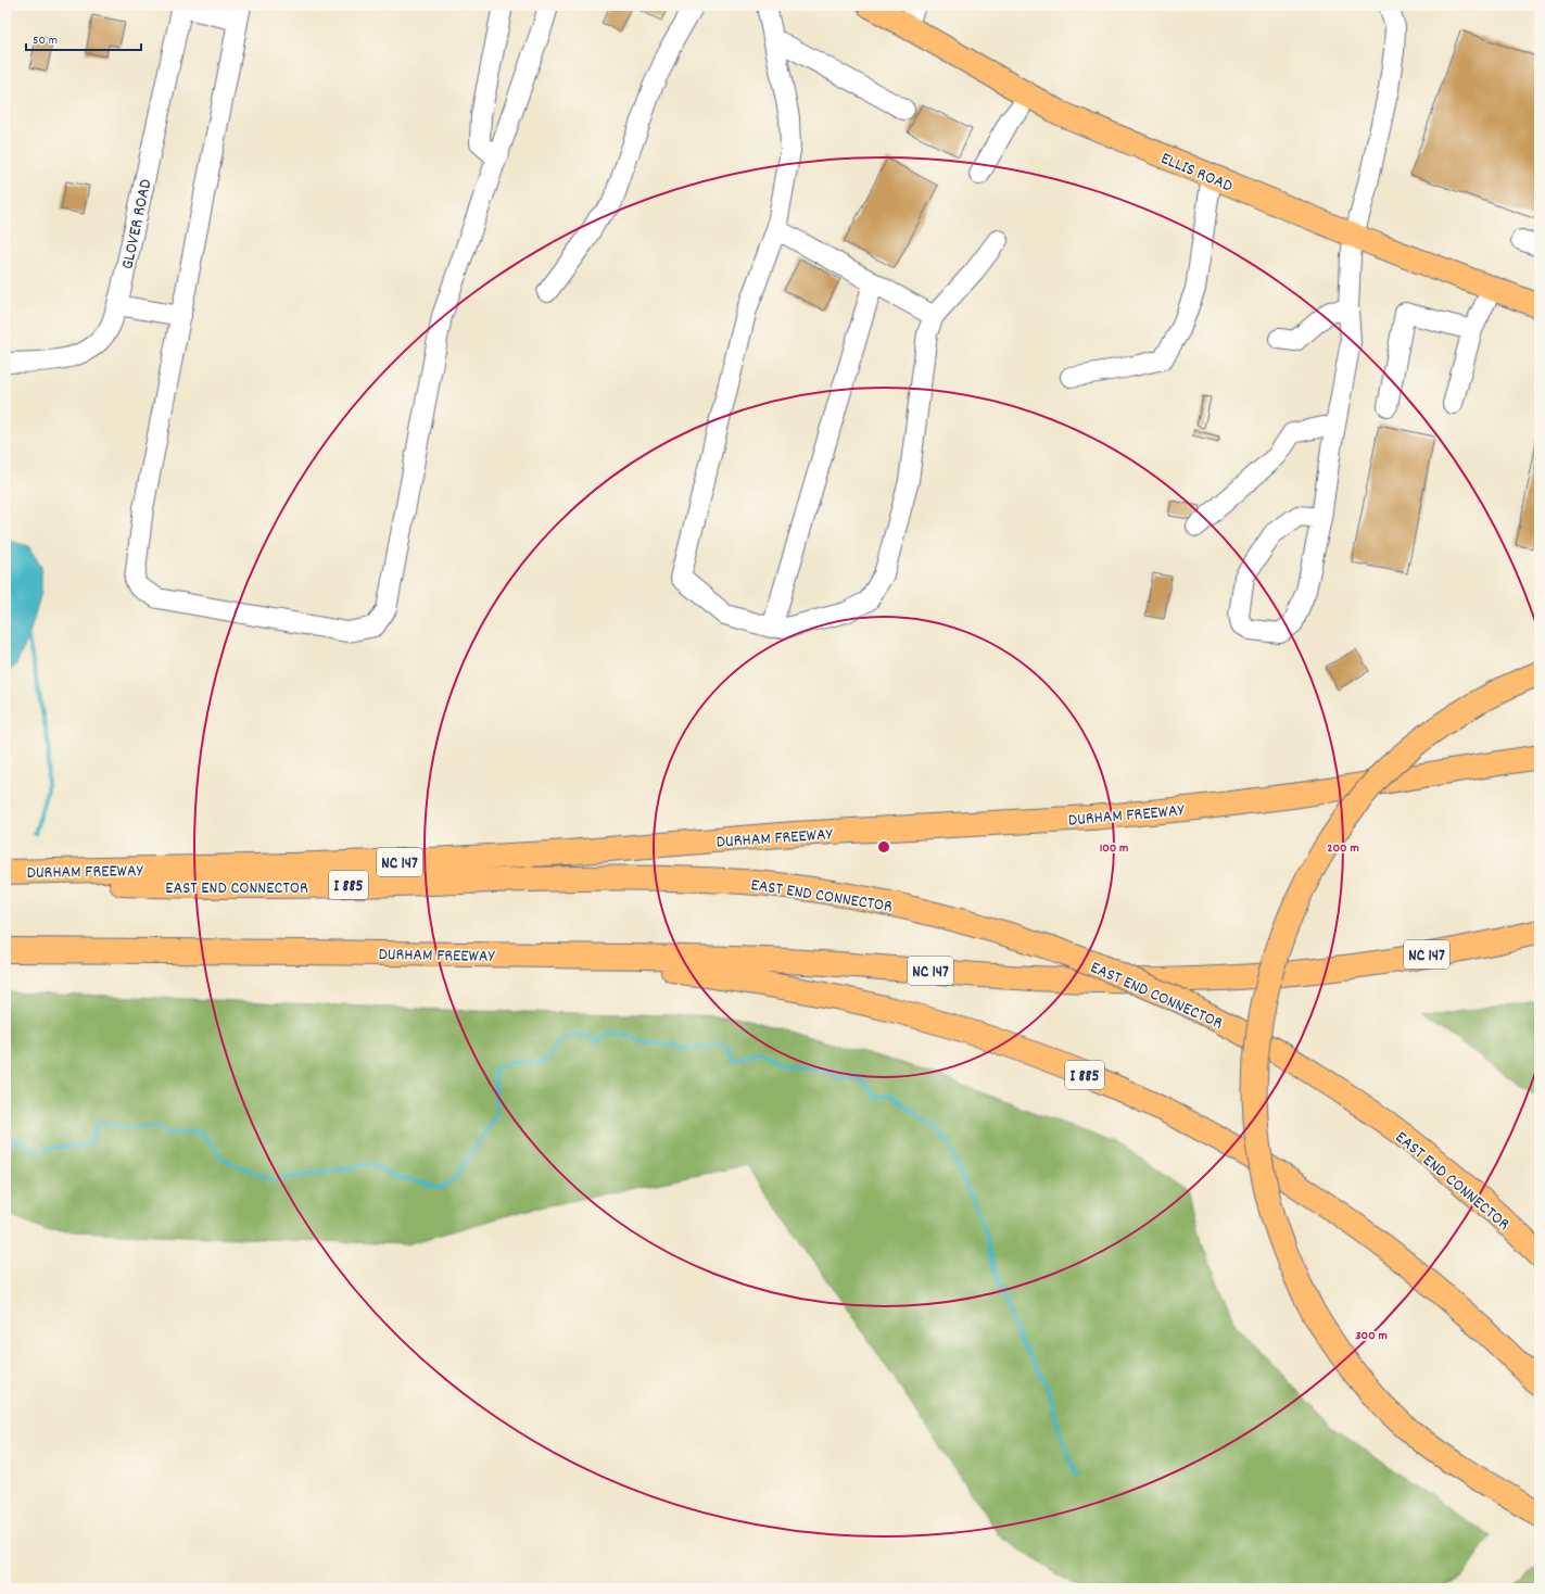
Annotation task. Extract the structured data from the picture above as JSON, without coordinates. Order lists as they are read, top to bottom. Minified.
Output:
{"streets":{"main road":["ELLIS ROAD","DURHAM FREEWAY","NC 147","I 885","EAST END CONNECTOR"],"street":["GLOVER ROAD"]},"crossings":[["DURHAM FREEWAY","I 885"]],"scale_bar":"50 m","rings":["100 m","200 m","300 m"]}
